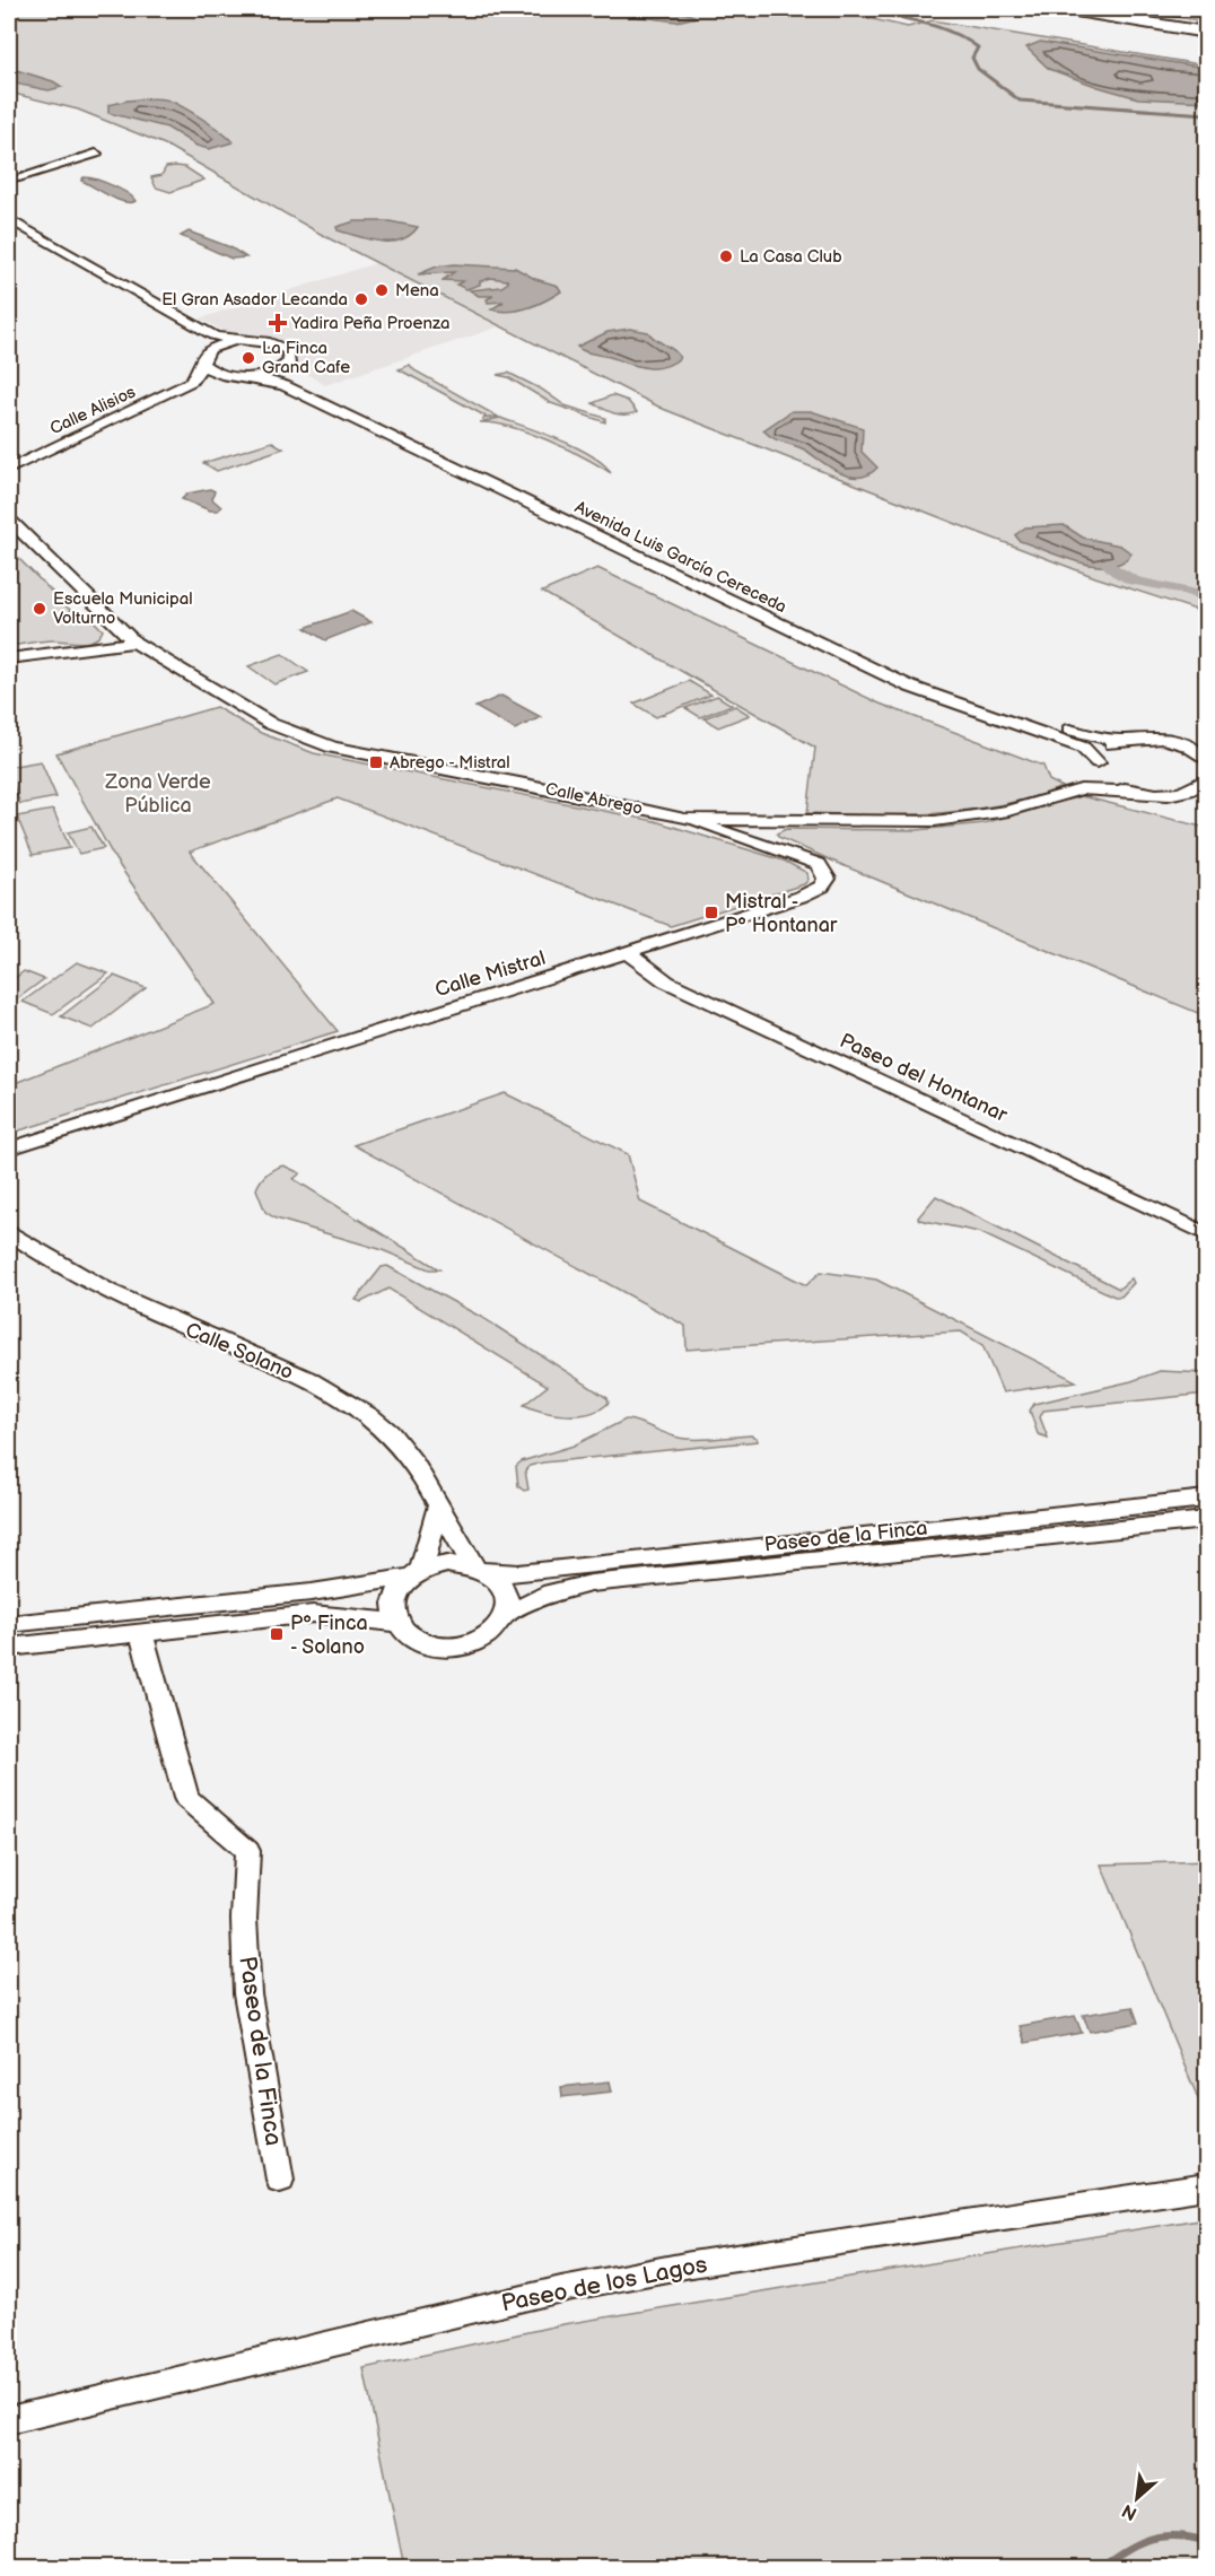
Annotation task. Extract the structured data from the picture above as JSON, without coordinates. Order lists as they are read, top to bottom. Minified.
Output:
{"streets":{"street":["Calle Alisios","Avenida Luis García Cereceda","Calle Abrego","Calle Mistral","Paseo del Hontanar","Calle Solano","Paseo de la Finca","Paseo de los Lagos"]},"crossings":[["Avenida Luis García Cereceda","Calle Abrego"],["Calle Abrego","Calle Mistral"],["Calle Mistral","Paseo del Hontanar"],["Calle Solano","Paseo de la Finca"]],"parks":["Zona Verde Pública"],"places":{"other":["La Casa Club","Mena","El Gran Asador Lecanda","La Finca Grand Cafe","Escuela Municipal Volturno"],"health":["Yadira Peña Proenza"],"transit":["Abrego - Mistral","Mistral - Pº Hontanar","Pº Finca - Solano"]},"north":"bottom left"}
